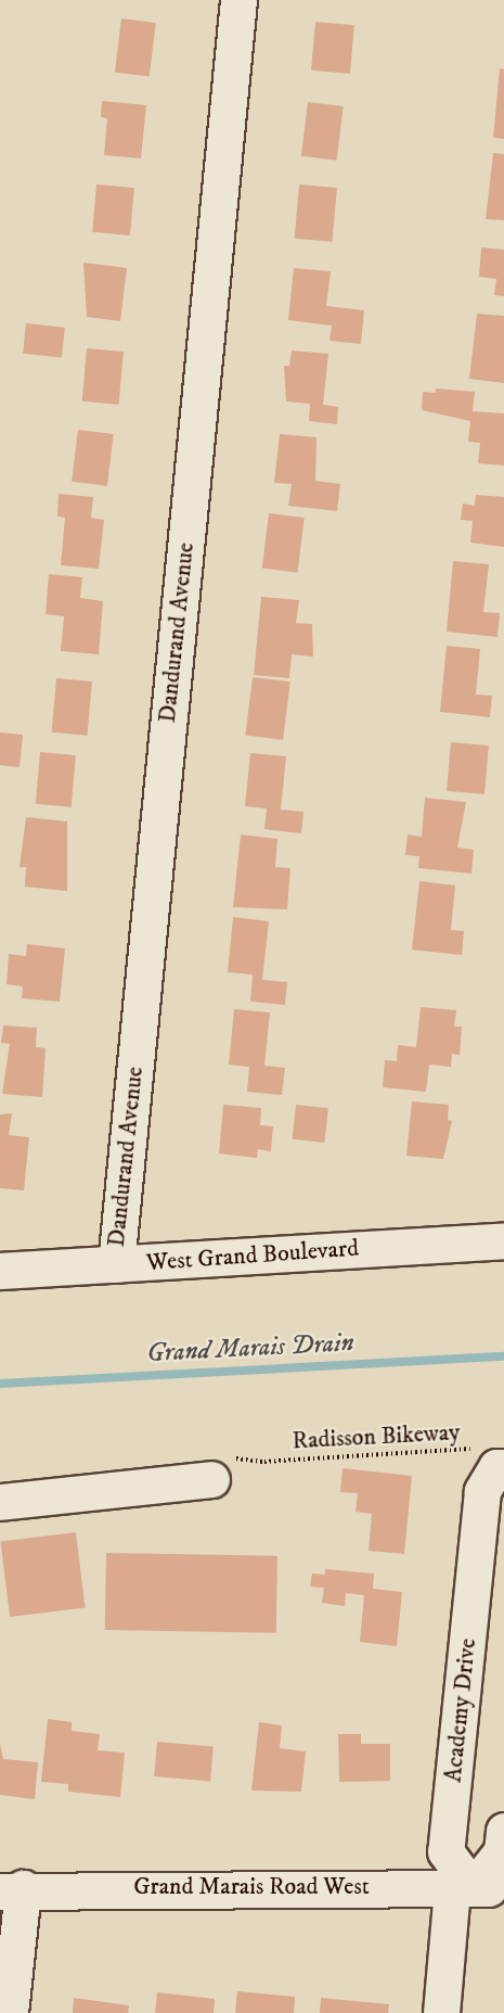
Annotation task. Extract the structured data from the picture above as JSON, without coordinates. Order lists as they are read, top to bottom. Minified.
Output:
{"streets":{"street":["Dandurand Avenue","West Grand Boulevard","Academy Drive","Grand Marais Road West"],"path":["Radisson Bikeway"]},"crossings":[["Dandurand Avenue","West Grand Boulevard"],["Radisson Bikeway","Academy Drive"],["Academy Drive","Grand Marais Road West"]],"water":["Grand Marais Drain"]}
